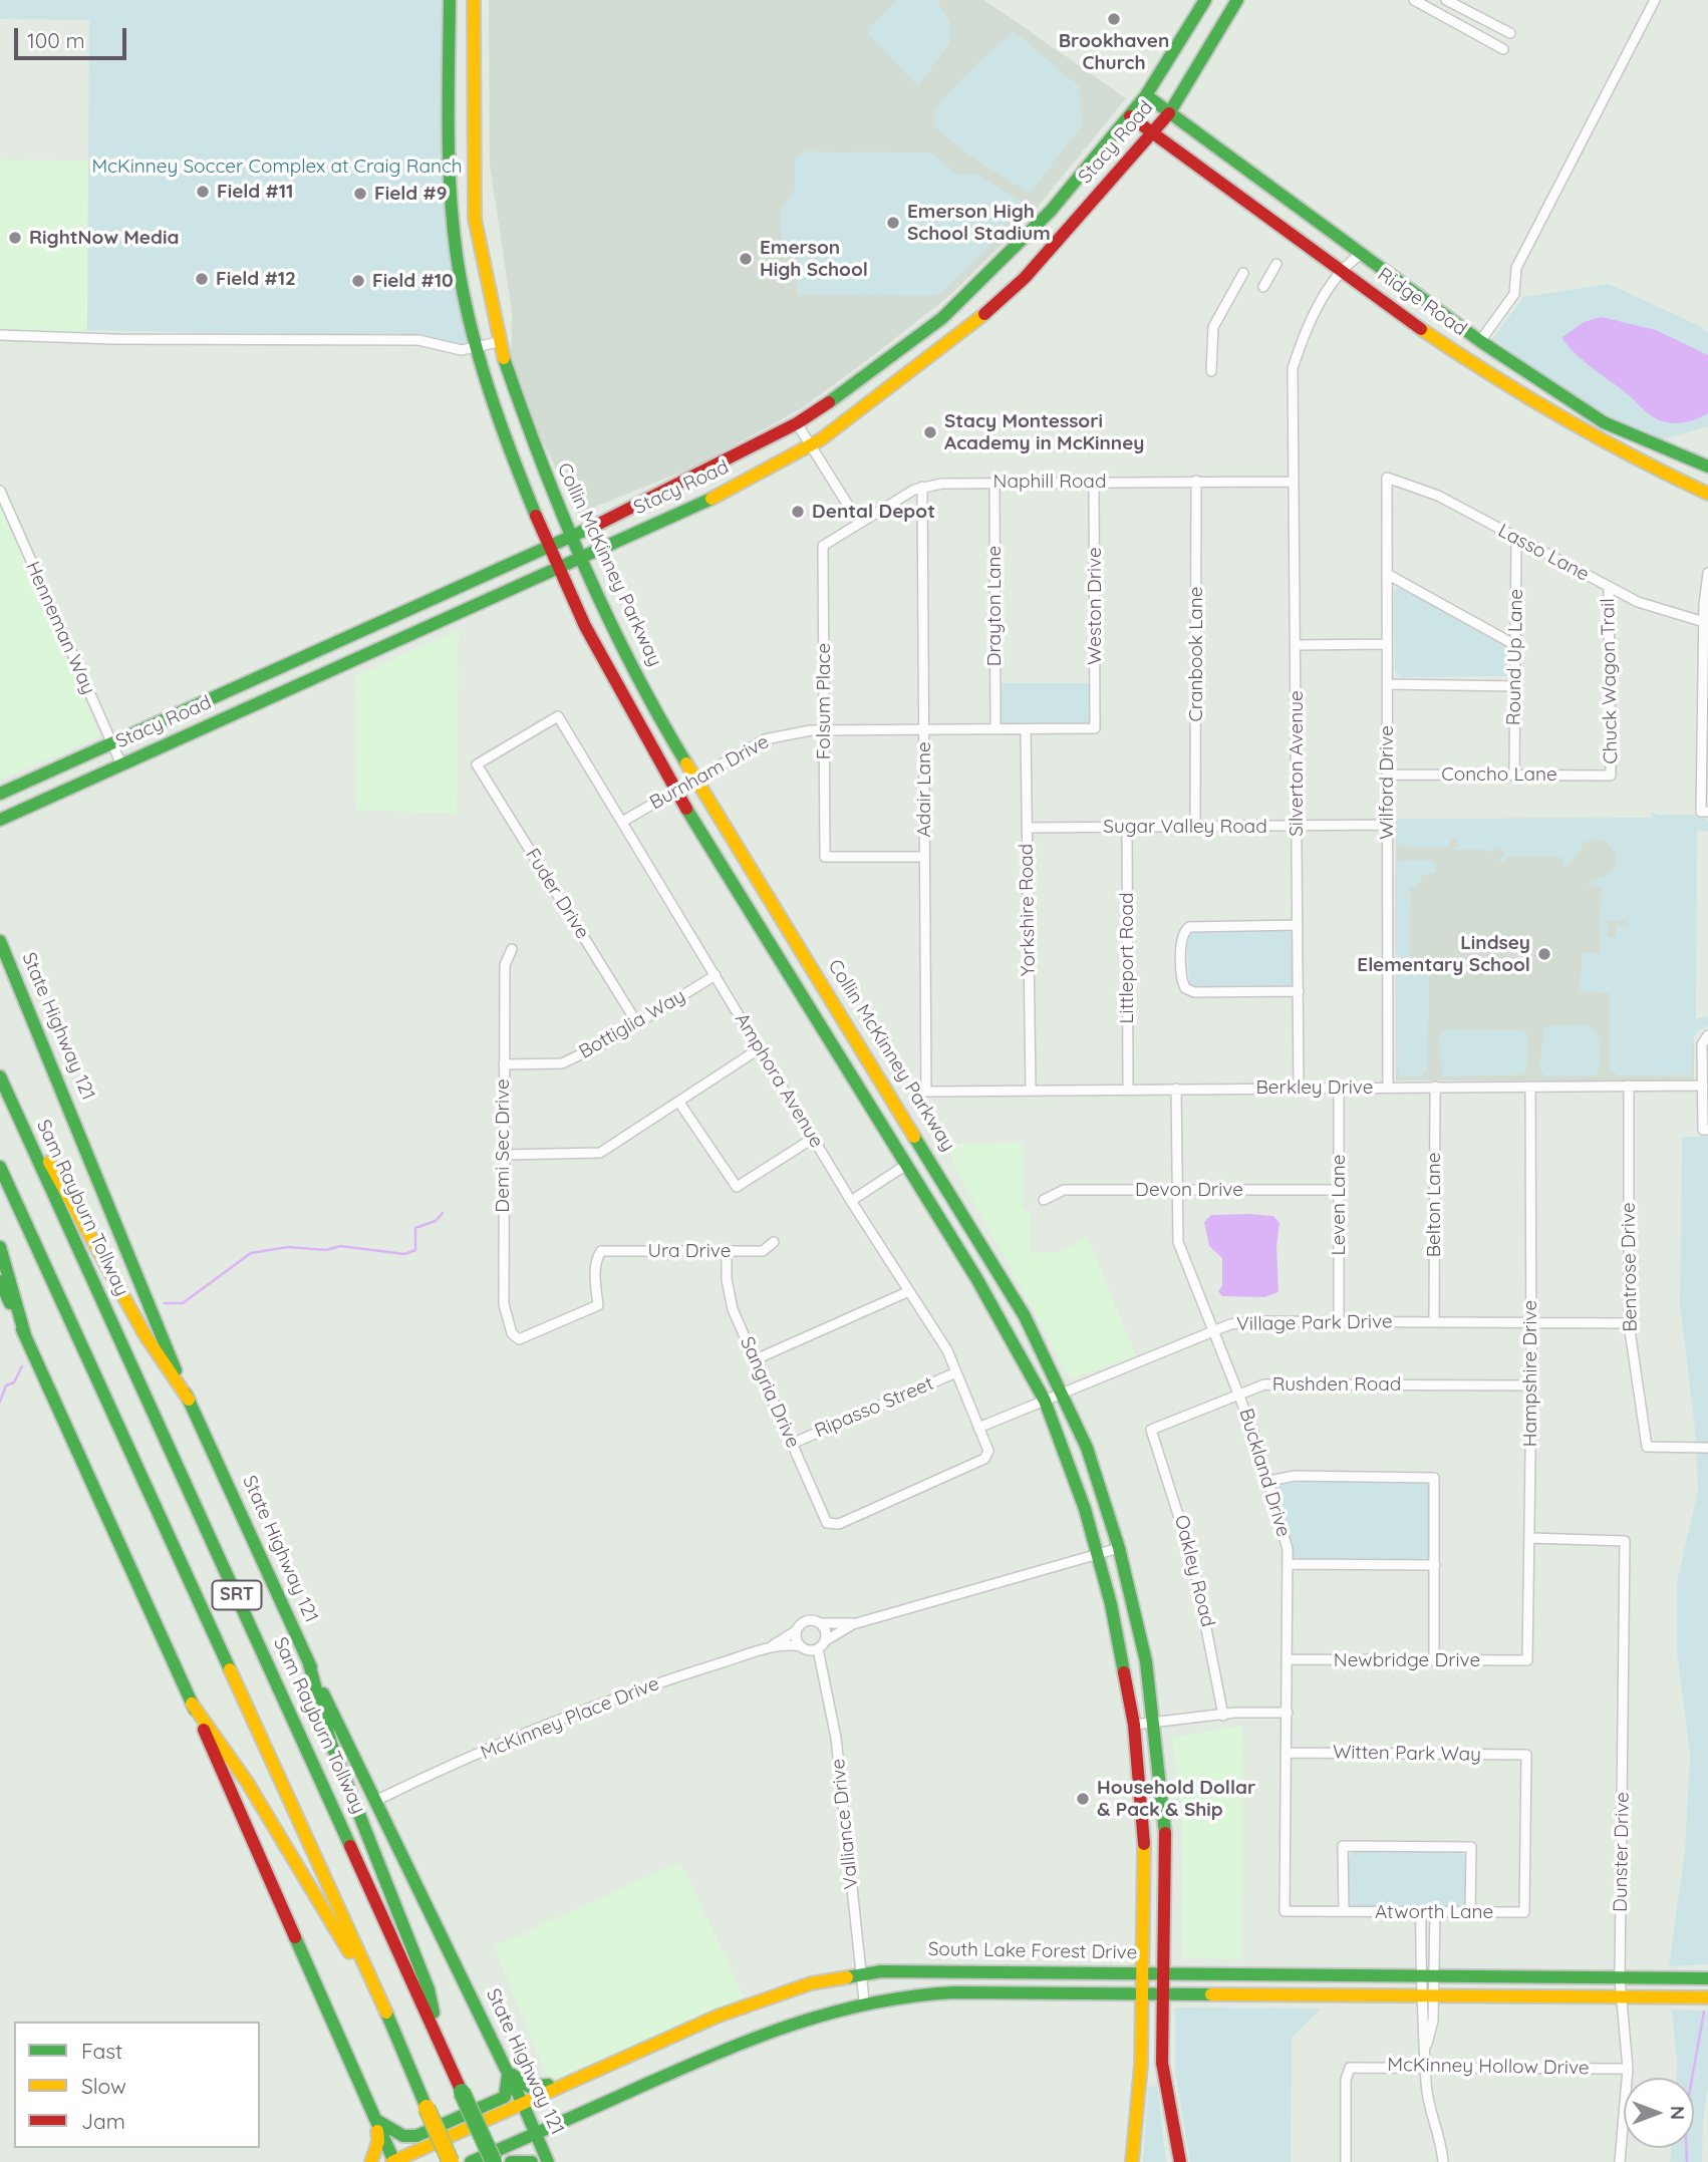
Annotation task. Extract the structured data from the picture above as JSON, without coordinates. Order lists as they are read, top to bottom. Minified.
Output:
{"streets":{"main road":["Stacy Road","Ridge Road","Collin McKinney Parkway","State Highway 121","Sam Rayburn Tollway","SRT","South Lake Forest Drive"],"street":["Naphill Road","Lasso Lane","Drayton Lane","Weston Drive","Henneman Way","Cranbook Lane","Round Up Lane","Chuck Wagon Trail","Folsum Place","Silverton Avenue","Burnham Drive","Concho Lane","Wilford Drive","Adair Lane","Sugar Valley Road","Fuder Drive","Yorkshire Road","Littleport Road","Bottiglia Way","Amphora Avenue","Berkley Drive","Demi Sec Drive","Devon Drive","Leven Lane","Belton Lane","Ura Drive","Bentrose Drive","Village Park Drive","Hampshire Drive","Rushden Road","Sangria Drive","Ripasso Street","Buckland Drive","Oakley Road","Newbridge Drive","McKinney Place Drive","Witten Park Way","Valliance Drive","Dunster Drive","Atworth Lane","McKinney Hollow Drive"]},"crossings":[["Stacy Road","Ridge Road"],["Stacy Road","Collin McKinney Parkway"],["Stacy Road","Henneman Way"],["Ridge Road","Silverton Avenue"],["Naphill Road","Drayton Lane"],["Naphill Road","Weston Drive"],["Naphill Road","Cranbook Lane"],["Naphill Road","Folsum Place"],["Naphill Road","Silverton Avenue"],["Naphill Road","Adair Lane"],["Lasso Lane","Round Up Lane"],["Lasso Lane","Chuck Wagon Trail"],["Lasso Lane","Wilford Drive"],["Collin McKinney Parkway","Burnham Drive"],["Collin McKinney Parkway","Village Park Drive"],["Collin McKinney Parkway","South Lake Forest Drive"],["Drayton Lane","Burnham Drive"],["Weston Drive","Burnham Drive"],["Cranbook Lane","Sugar Valley Road"],["Round Up Lane","Concho Lane"],["Chuck Wagon Trail","Concho Lane"],["Folsum Place","Burnham Drive"],["Folsum Place","Adair Lane"],["Silverton Avenue","Sugar Valley Road"],["Silverton Avenue","Berkley Drive"],["Burnham Drive","Adair Lane"],["Burnham Drive","Yorkshire Road"],["Burnham Drive","Amphora Avenue"],["Concho Lane","Wilford Drive"],["Wilford Drive","Sugar Valley Road"],["Wilford Drive","Berkley Drive"],["Adair Lane","Berkley Drive"],["Sugar Valley Road","Yorkshire Road"],["Sugar Valley Road","Littleport Road"],["Fuder Drive","Bottiglia Way"],["Fuder Drive","Amphora Avenue"],["Yorkshire Road","Berkley Drive"],["Littleport Road","Berkley Drive"],["Bottiglia Way","Amphora Avenue"],["Bottiglia Way","Demi Sec Drive"],["State Highway 121","McKinney Place Drive"],["State Highway 121","South Lake Forest Drive"],["Amphora Avenue","Village Park Drive"],["Amphora Avenue","Sangria Drive"],["Amphora Avenue","Ripasso Street"],["Berkley Drive","Leven Lane"],["Berkley Drive","Belton Lane"],["Berkley Drive","Bentrose Drive"],["Berkley Drive","Hampshire Drive"],["Berkley Drive","Buckland Drive"],["Demi Sec Drive","Ura Drive"],["Devon Drive","Leven Lane"],["Devon Drive","Buckland Drive"],["Leven Lane","Village Park Drive"],["Belton Lane","Village Park Drive"],["Ura Drive","Sangria Drive"],["Bentrose Drive","Village Park Drive"],["Village Park Drive","Hampshire Drive"],["Village Park Drive","Buckland Drive"],["Hampshire Drive","Rushden Road"],["Hampshire Drive","Newbridge Drive"],["Hampshire Drive","Dunster Drive"],["Rushden Road","Buckland Drive"],["Rushden Road","Oakley Road"],["Sangria Drive","Ripasso Street"],["Buckland Drive","Newbridge Drive"],["Buckland Drive","Witten Park Way"],["Buckland Drive","Atworth Lane"],["McKinney Place Drive","Valliance Drive"],["Witten Park Way","Atworth Lane"],["Valliance Drive","South Lake Forest Drive"],["Dunster Drive","South Lake Forest Drive"],["Dunster Drive","McKinney Hollow Drive"]],"parks":["McKinney Soccer Complex at Craig Ranch"],"places":["Brookhaven Church","Field #11","Field #9","Emerson High School Stadium","RightNow Media","Emerson High School","Field #12","Field #10","Stacy Montessori Academy in McKinney","Dental Depot","Lindsey Elementary School","Household Dollar & Pack & Ship"],"legend":["Fast","Slow","Jam"],"scale_bar":"100 m","north":"right"}
